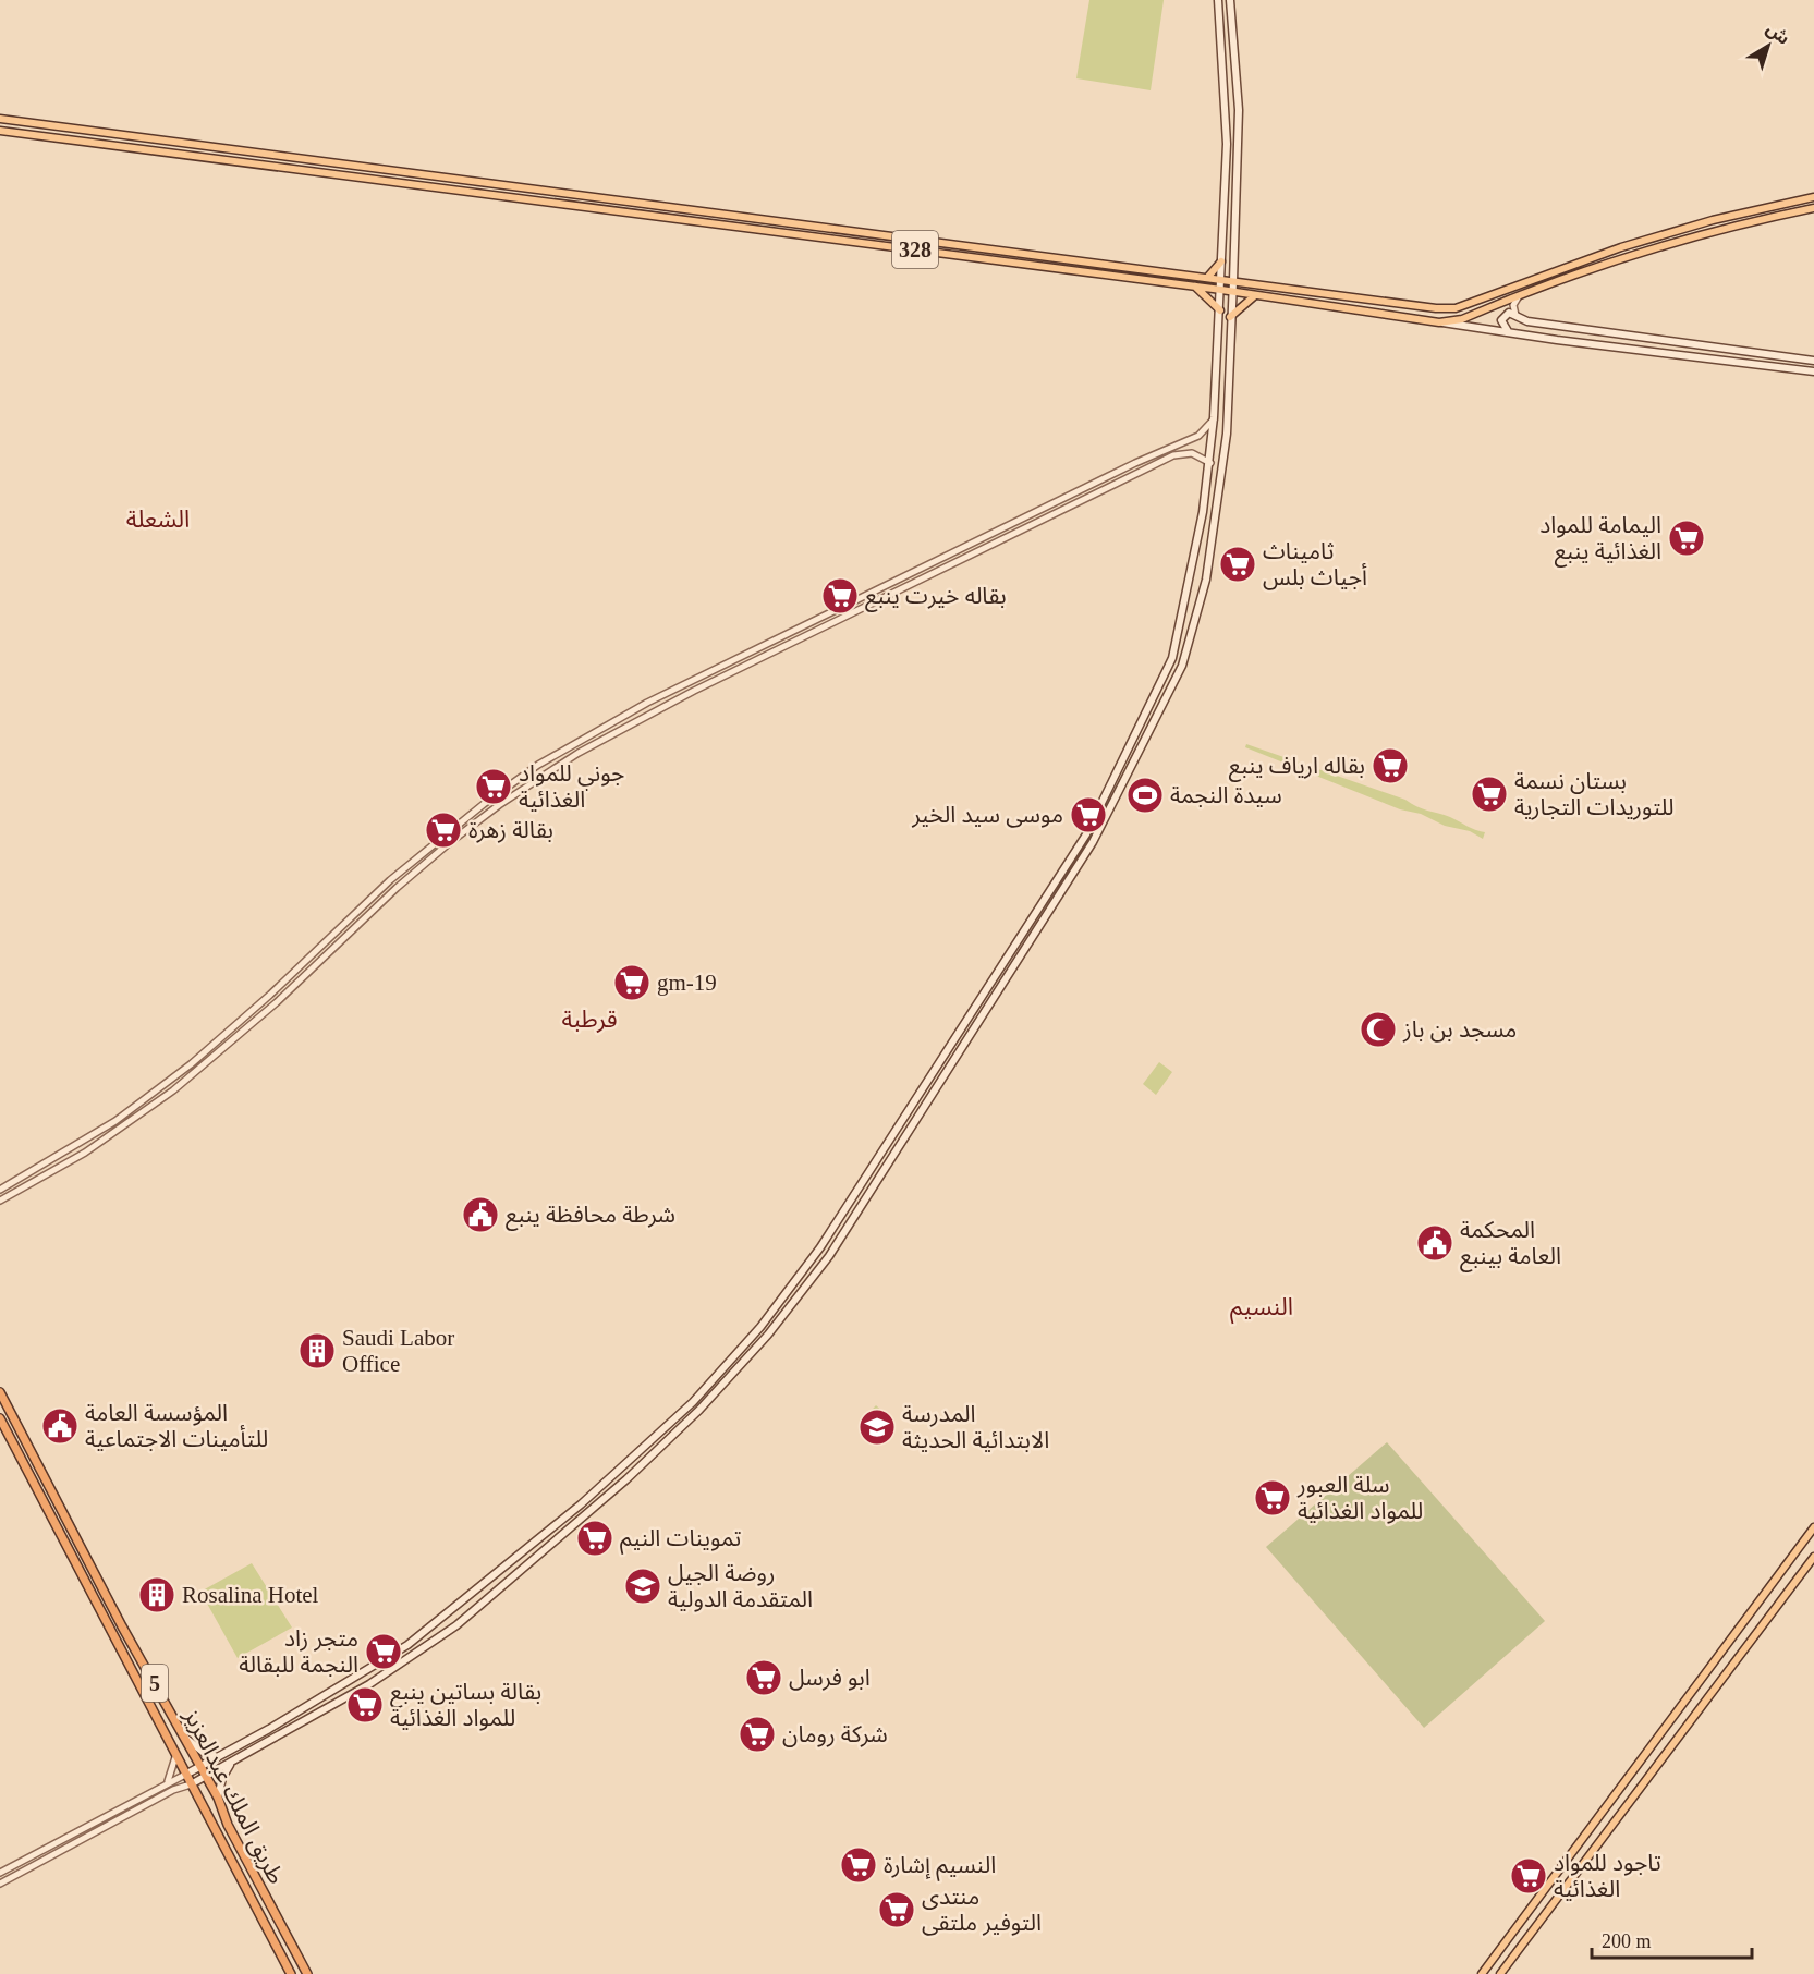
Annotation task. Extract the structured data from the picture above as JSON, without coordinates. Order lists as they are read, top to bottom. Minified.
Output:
{"streets":{"highway":["5","طريق الملك عبدالعزيز"],"main road":["328"]},"districts":["الشعلة","قرطبة","النسيم"],"places":{"supermarket":["اليمامة للمواد الغذائية ينبع","ثاميناث أجياث بلس","بقاله خيرت ينبع","بقاله ارياف ينبع","جوني للمواد الغذائية","بستان نسمة للتوريدات التجارية","موسى سيد الخير","بقالة زهرة","gm-19","سلة العبور للمواد الغذائية","تموينات النيم","متجر زاد النجمة للبقالة","ابو فرسل","بقالة بساتين ينبع للمواد الغذائية","شركة رومان","النسيم إشارة","تاجود للمواد الغذائية","منتدى التوفير ملتقى"],"sports":["سيدة النجمة"],"mosque":["مسجد بن باز"],"public building":["شرطة محافظة ينبع","المحكمة العامة بينبع","المؤسسة العامة للتأمينات الاجتماعية"],"building":["Saudi Labor Office","Rosalina Hotel"],"school or university":["المدرسة الابتدائية الحديثة","روضة الجيل المتقدمة الدولية"]},"scale_bar":"200 m","north":"top right"}
